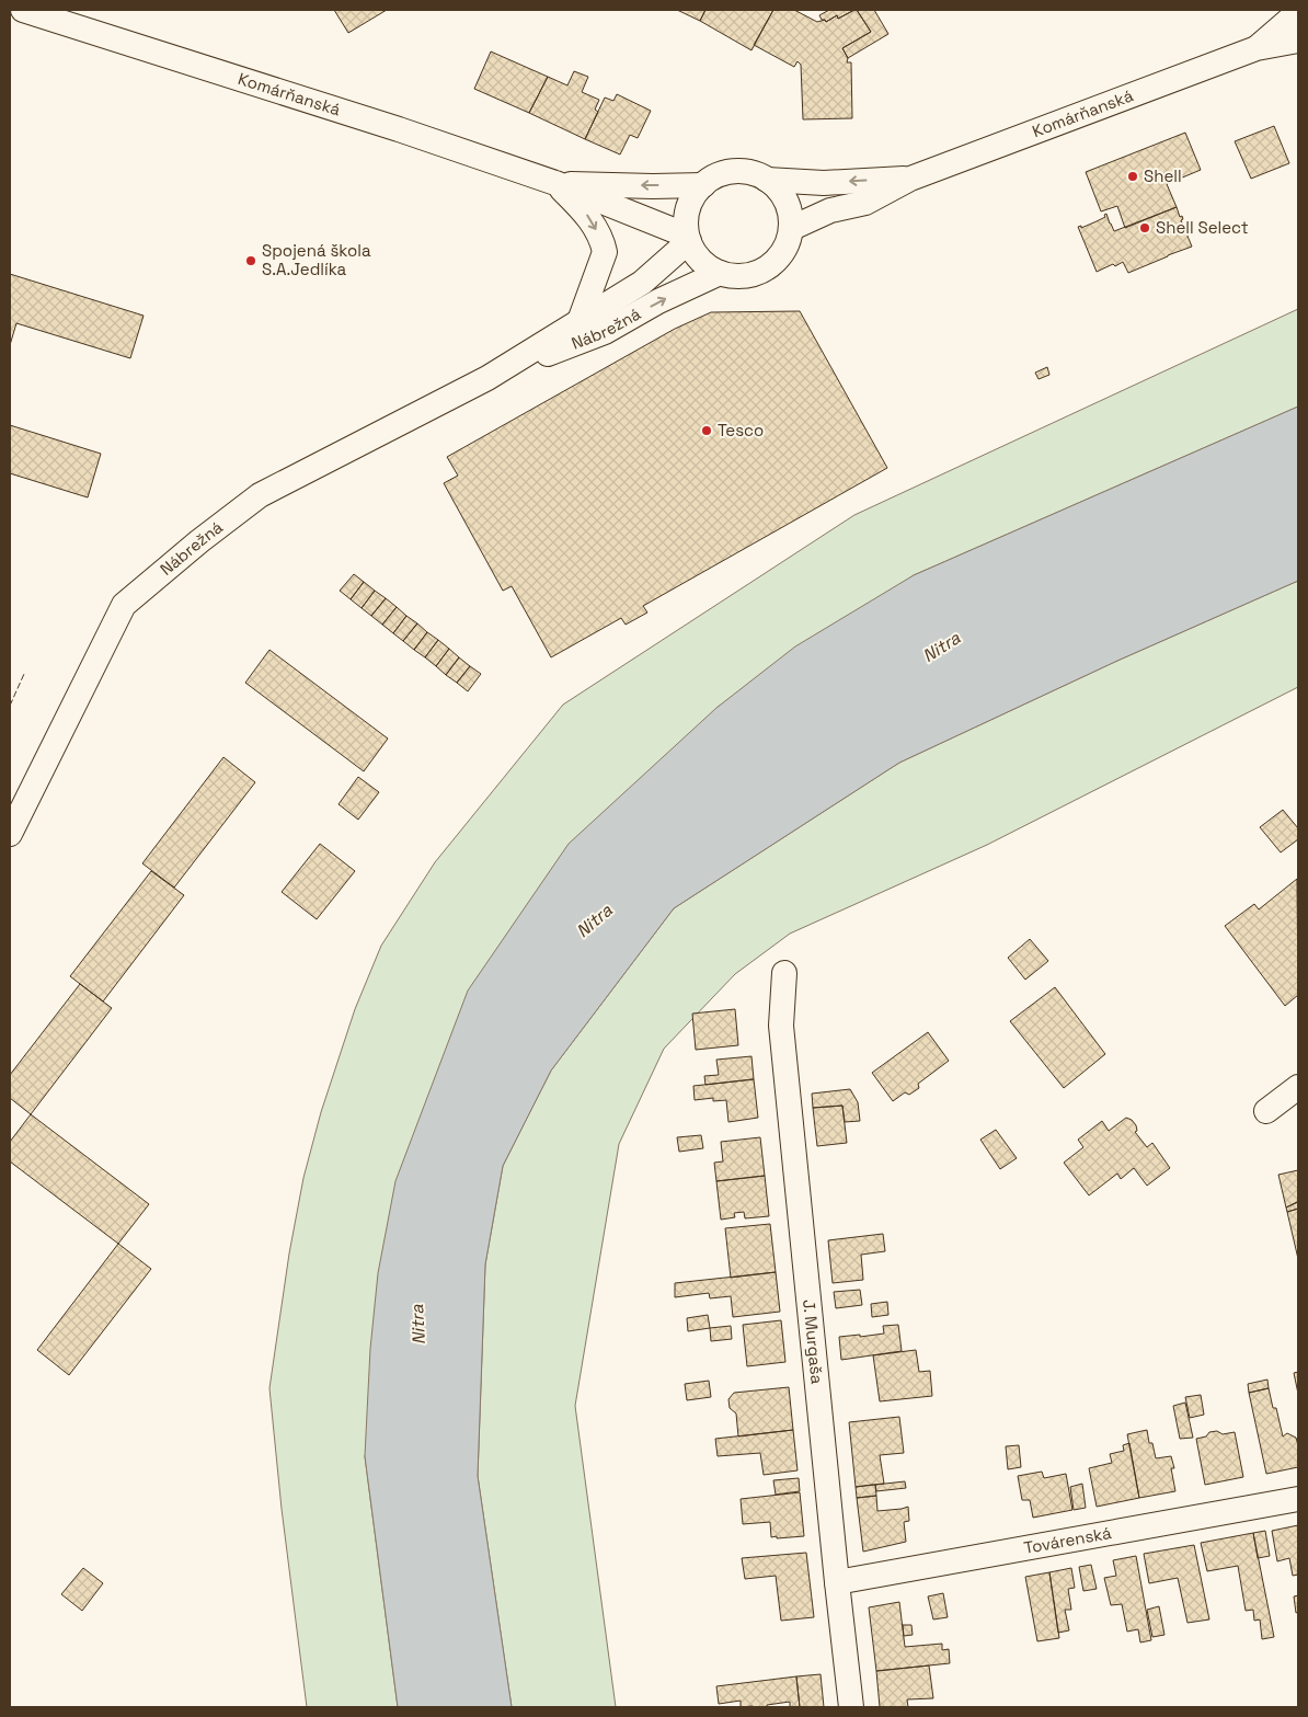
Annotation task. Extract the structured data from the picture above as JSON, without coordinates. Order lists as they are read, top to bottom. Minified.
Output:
{"streets":{"street":["Komárňanská","Nábrežná","J. Murgaša","Továrenská"]},"crossings":[["Komárňanská","Nábrežná"],["J. Murgaša","Továrenská"]],"water":["Nitra"],"places":["Shell","Shell Select","Spojená škola S.A.Jedlíka","Tesco"]}
